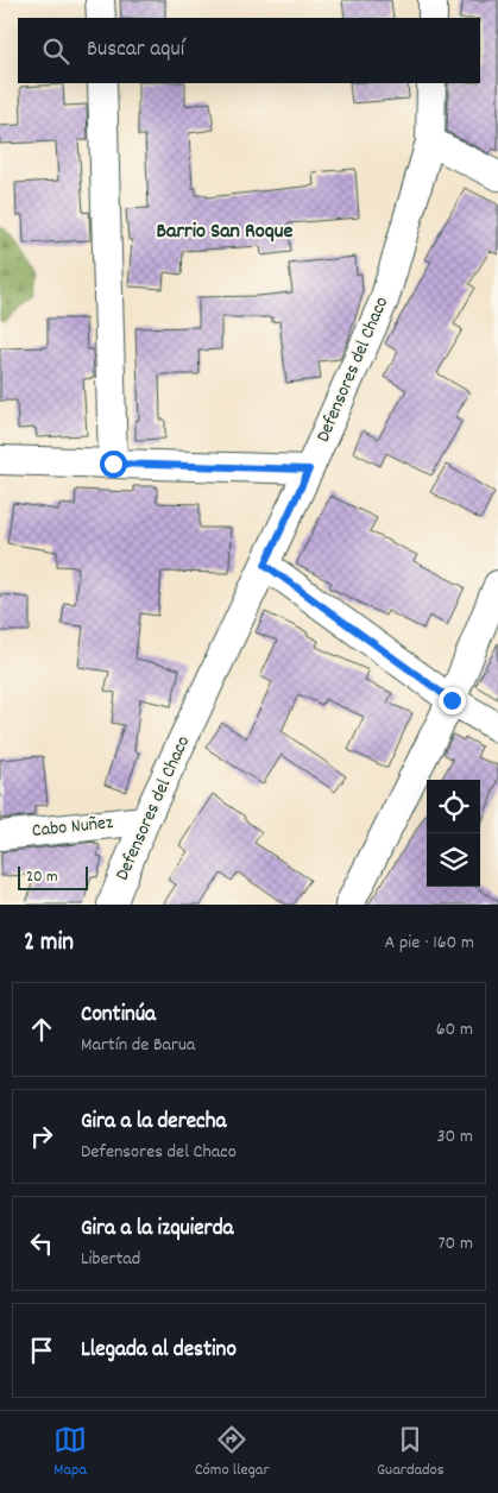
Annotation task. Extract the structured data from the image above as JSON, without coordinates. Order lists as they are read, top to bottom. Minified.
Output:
{"streets":{"street":["Defensores del Chaco","Cabo Nuñez"]},"crossings":[["Defensores del Chaco","Cabo Nuñez"]],"districts":["Barrio San Roque"],"scale_bar":"20 m","page":{"search":"Buscar aquí","scale":"20 m","heading":["2 min","A pie · 160 m"],"list":[["Continúa","Martín de Barua","60 m"],["Gira a la derecha","Defensores del Chaco","30 m"],["Gira a la izquierda","Libertad","70 m"],"Llegada al destino"],"nav":["Mapa","Cómo llegar","Guardados"]}}
